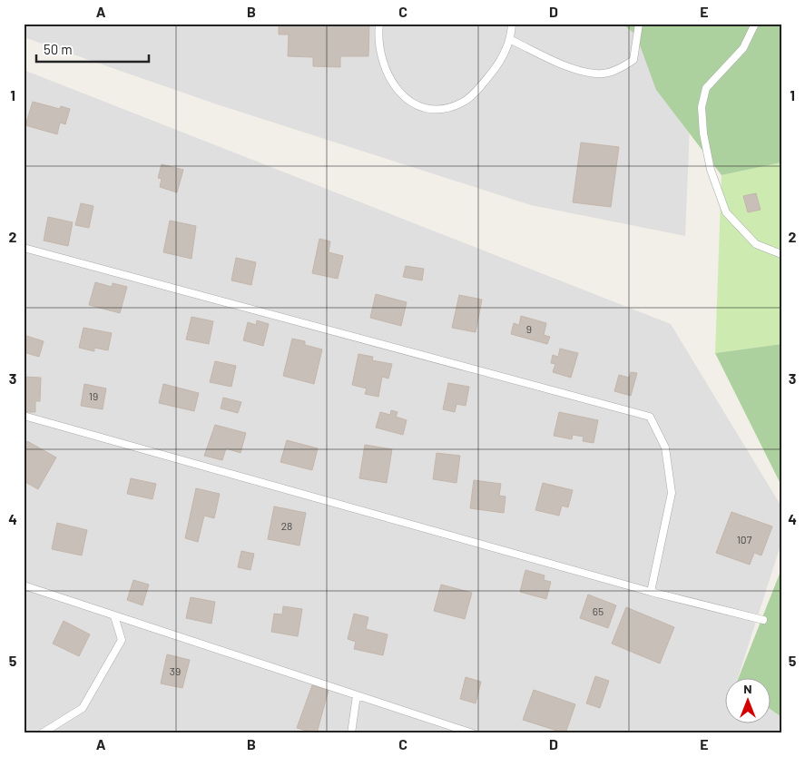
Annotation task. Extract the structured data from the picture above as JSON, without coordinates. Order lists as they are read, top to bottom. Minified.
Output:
{"house_numbers":["9","19","28","107","65","39"],"scale_bar":"50 m","north":"top","grid":{"columns":["A","B","C","D","E"],"rows":["1","2","3","4","5"]}}
